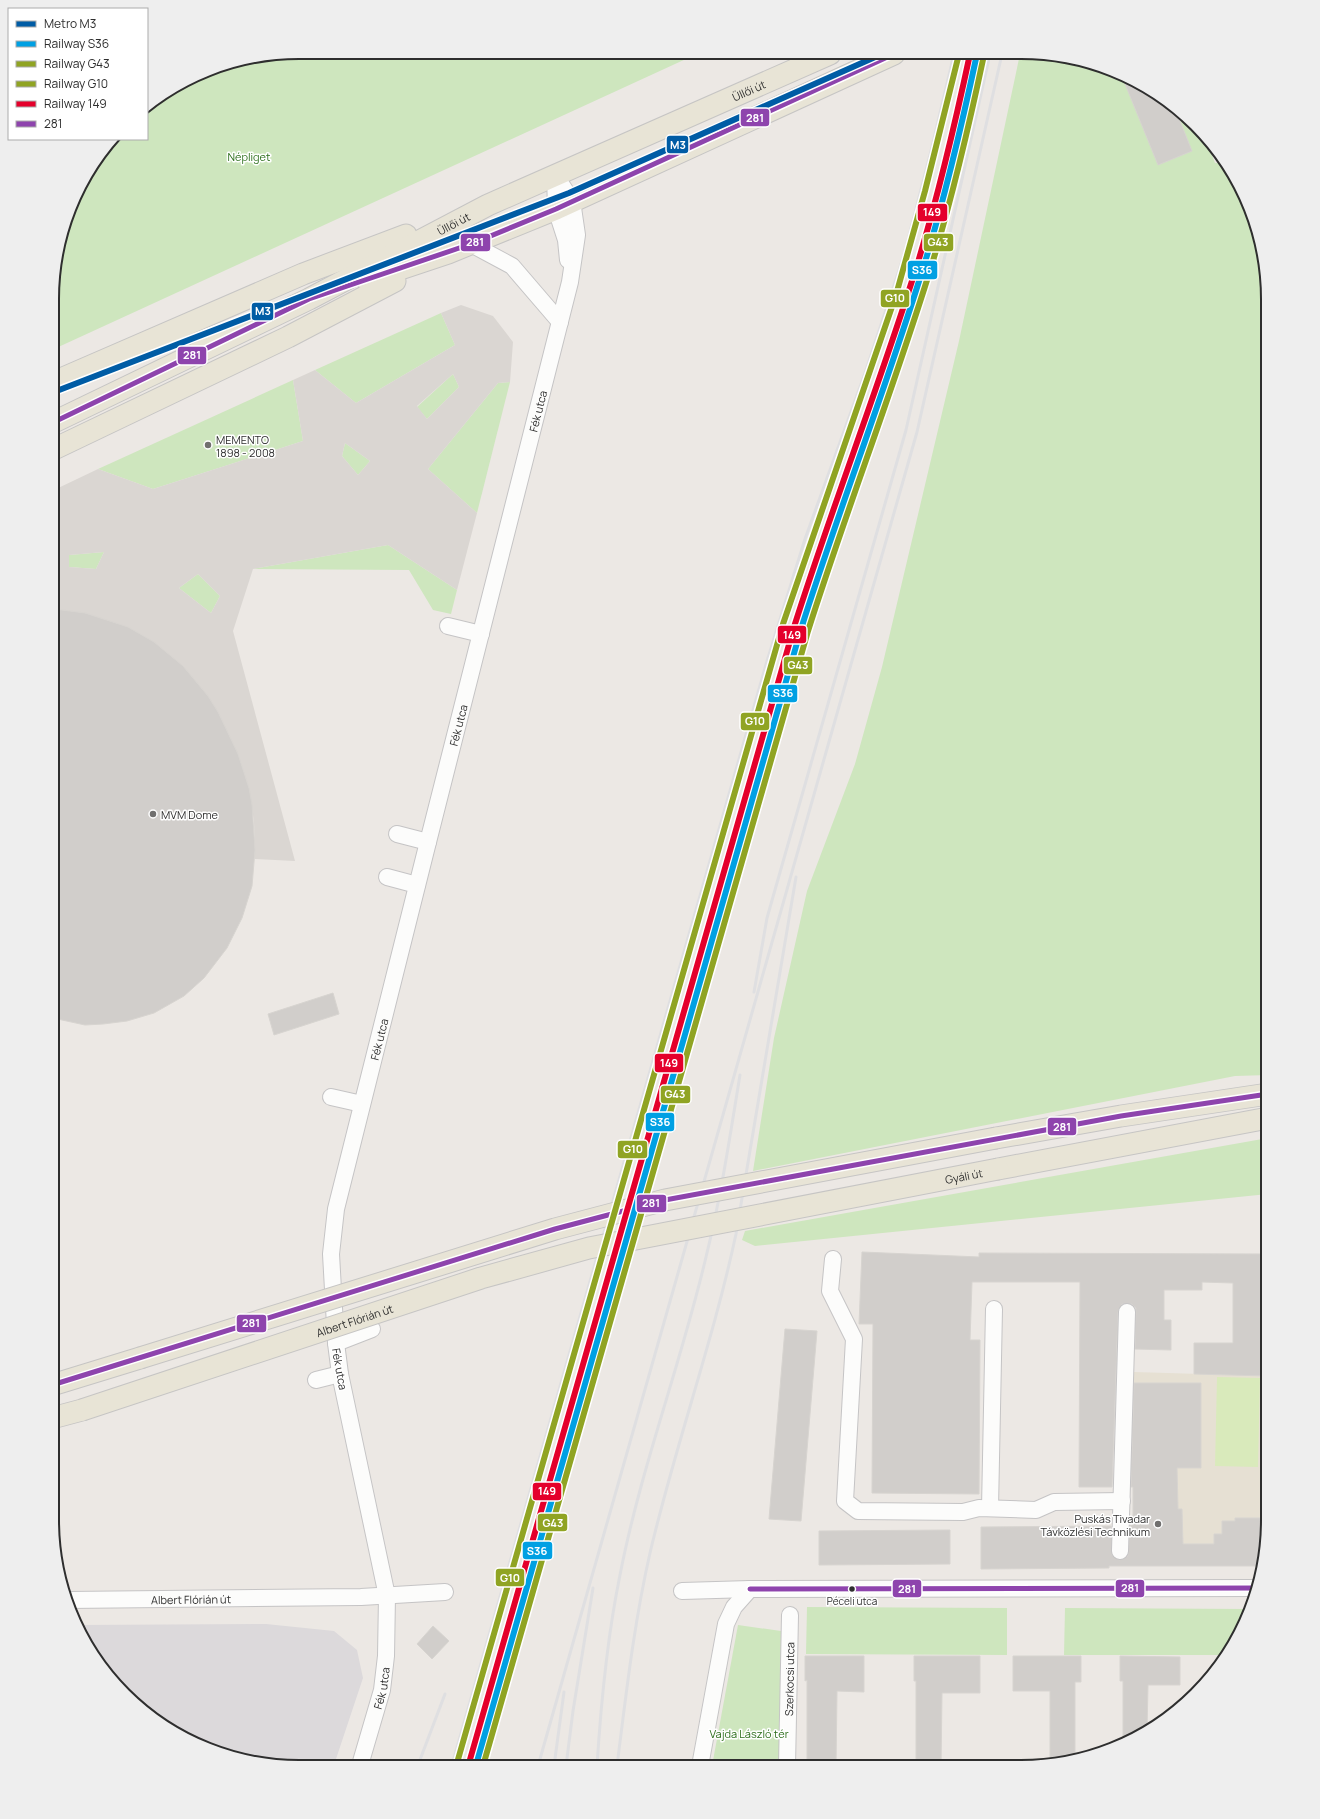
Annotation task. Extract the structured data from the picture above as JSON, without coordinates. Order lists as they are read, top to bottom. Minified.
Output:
{"streets":{"main road":["Üllői út","Gyáli út","Albert Flórián út"],"street":["Fék utca","Szerkocsi utca"]},"crossings":[["Üllői út","Fék utca"],["Fék utca","Albert Flórián út"],["Gyáli út","Albert Flórián út"]],"parks":["Népliget","Vajda László tér"],"places":["MEMENTO 1898 - 2008","MVM Dome","Puskás Tivadar Távközlési Technikum","Péceli utca"],"lines":["metro line M3","rail line S36","rail line G43","rail line G10","rail line 149","transit line 281"],"legend":["Metro M3","Railway S36","Railway G43","Railway G10","Railway 149","281"]}
